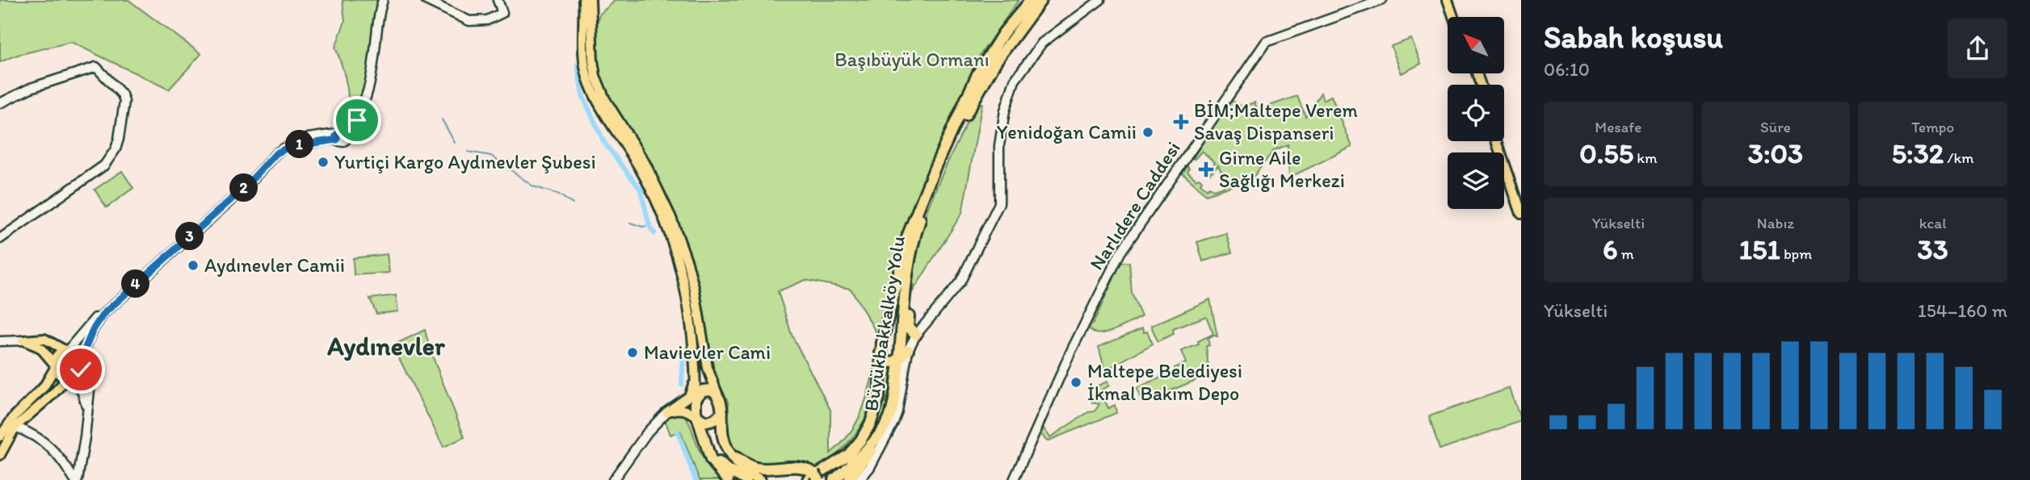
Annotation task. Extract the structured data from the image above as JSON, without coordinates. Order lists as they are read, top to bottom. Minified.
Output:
{"streets":{"highway":["Büyükbakkalköy Yolu"],"street":["Narlıdere Caddesi"]},"districts":["Aydınevler"],"parks":["Başıbüyük Ormanı"],"places":{"health":["BİM;Maltepe Verem Savaş Dispanseri","Girne Aile Sağlığı Merkezi"],"other":["Yenidoğan Camii","Yurtiçi Kargo Aydınevler Şubesi","Aydınevler Camii","Mavievler Cami","Maltepe Belediyesi İkmal Bakım Depo"]},"north":"top left","page":{"heading":["Sabah koşusu","06:10"],"stats":[["Mesafe","0.55 km"],["Süre","3:03"],["Tempo","5:32 /km"],["Yükselti","6 m"],["Nabız","151 bpm"],["kcal","33"]],"pins":["1","2","3","4"],"chart":["Yükselti","154–160 m"]}}
